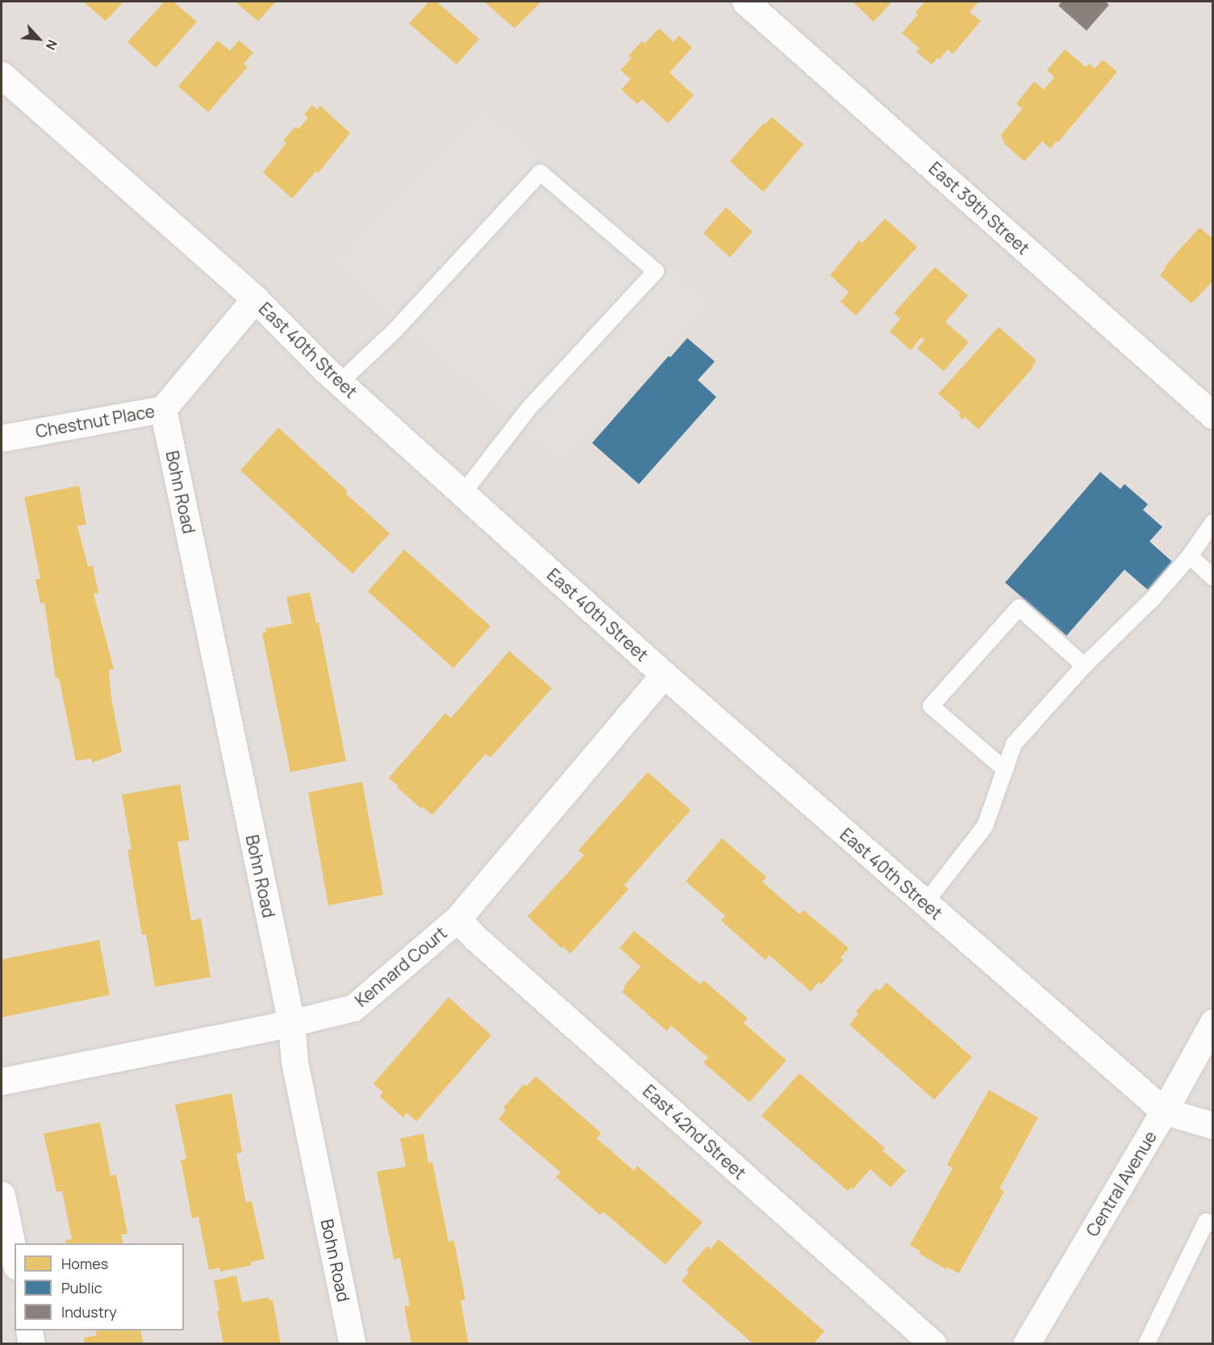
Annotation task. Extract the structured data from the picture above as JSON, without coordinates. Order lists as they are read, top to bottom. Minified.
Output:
{"streets":{"street":["East 39th Street","East 40th Street","Chestnut Place","Bohn Road","Kennard Court","East 42nd Street","Central Avenue"]},"crossings":[["East 40th Street","Chestnut Place"],["East 40th Street","Kennard Court"],["East 40th Street","Central Avenue"],["Chestnut Place","Bohn Road"],["Bohn Road","Kennard Court"],["Kennard Court","East 42nd Street"]],"legend":["Homes","Public","Industry"],"north":"bottom right"}
